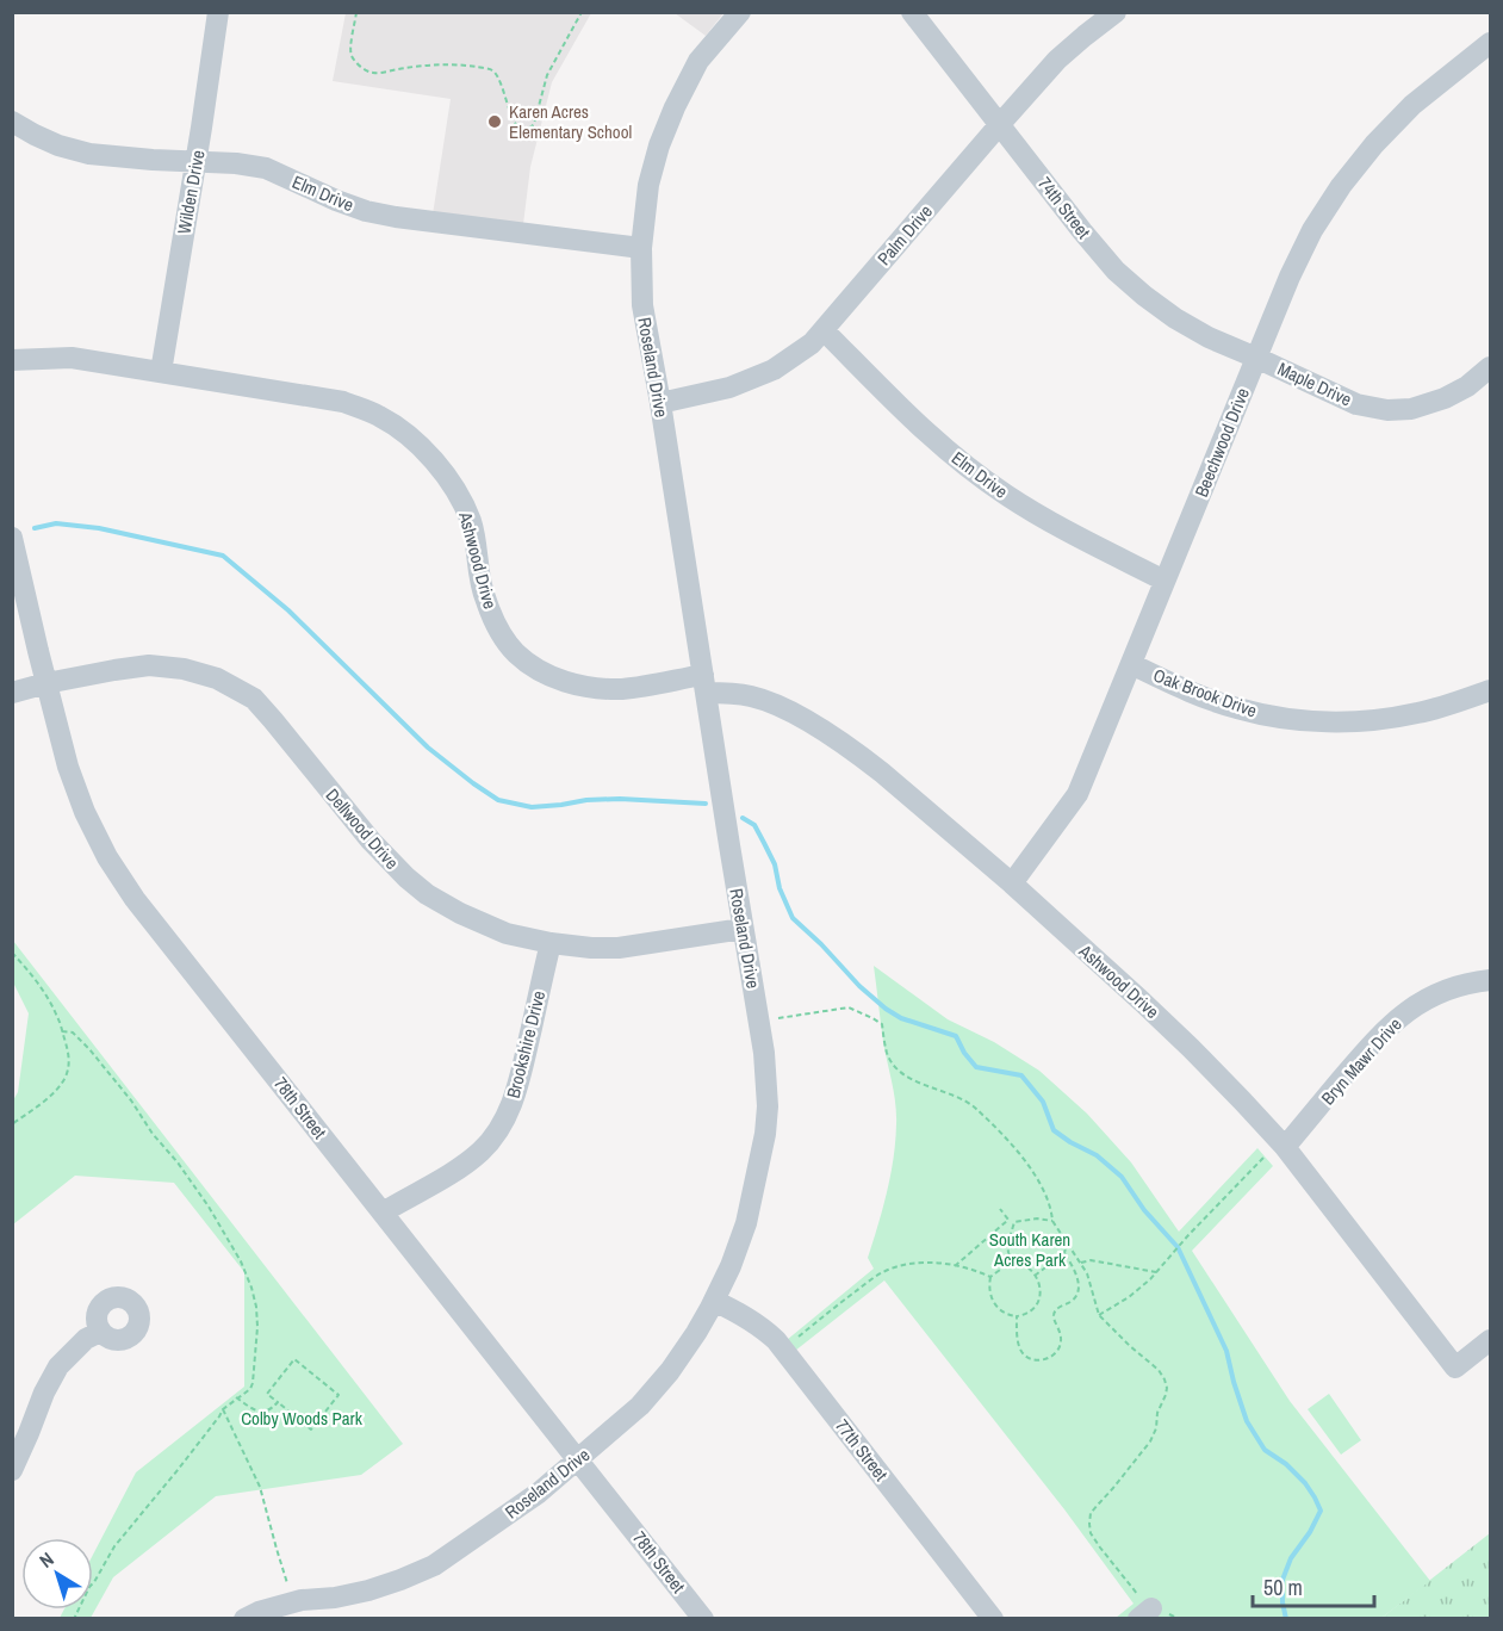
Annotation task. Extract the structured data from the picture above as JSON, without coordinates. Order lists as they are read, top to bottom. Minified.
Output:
{"streets":{"street":["Wilden Drive","Elm Drive","74th Street","Palm Drive","Roseland Drive","Maple Drive","Beechwood Drive","Ashwood Drive","Oak Brook Drive","Dellwood Drive","Brookshire Drive","Bryn Mawr Drive","78th Street","77th Street"]},"crossings":[["Wilden Drive","Elm Drive"],["Wilden Drive","Ashwood Drive"],["Elm Drive","Palm Drive"],["Elm Drive","Roseland Drive"],["Elm Drive","Beechwood Drive"],["74th Street","Palm Drive"],["74th Street","Maple Drive"],["74th Street","Beechwood Drive"],["Palm Drive","Roseland Drive"],["Roseland Drive","Ashwood Drive"],["Roseland Drive","Dellwood Drive"],["Roseland Drive","78th Street"],["Roseland Drive","77th Street"],["Maple Drive","Beechwood Drive"],["Beechwood Drive","Ashwood Drive"],["Beechwood Drive","Oak Brook Drive"],["Ashwood Drive","Bryn Mawr Drive"],["Dellwood Drive","Brookshire Drive"],["Dellwood Drive","78th Street"],["Brookshire Drive","78th Street"]],"parks":["South Karen Acres Park","Colby Woods Park"],"places":["Karen Acres Elementary School"],"scale_bar":"50 m","north":"top left"}
